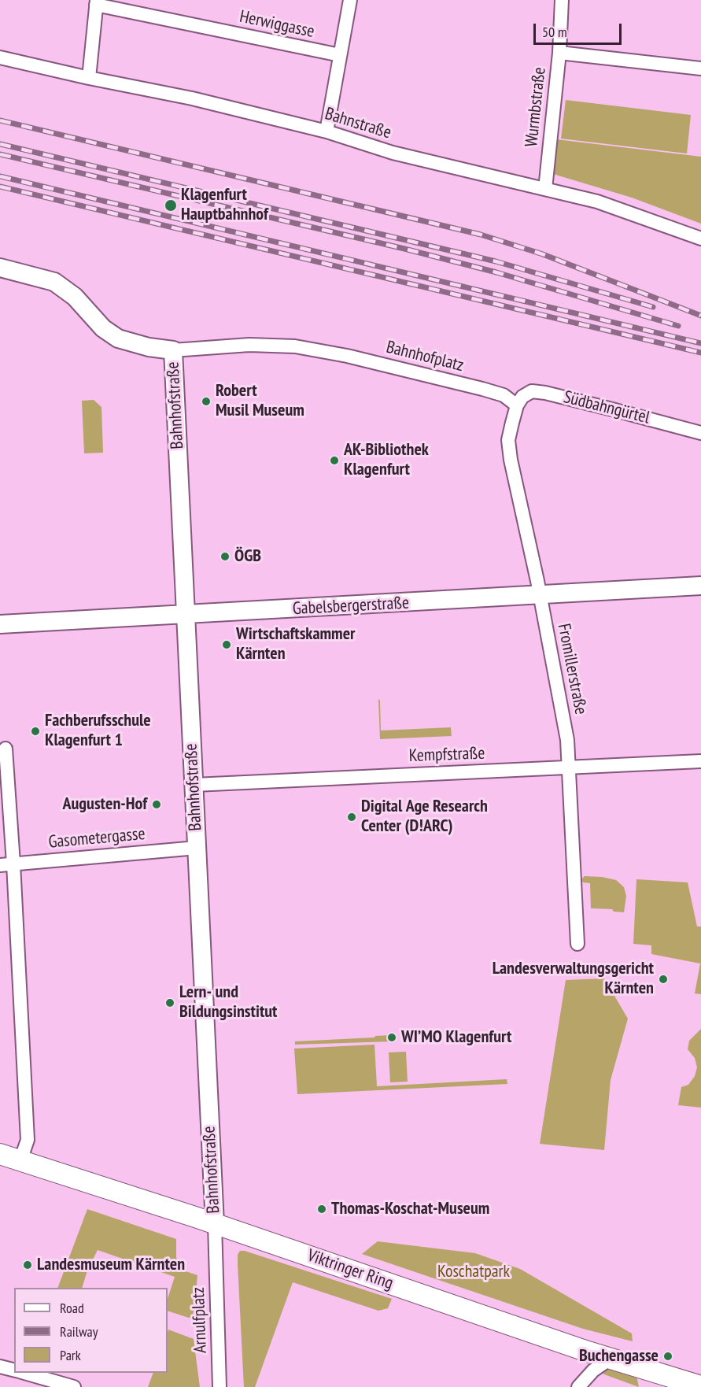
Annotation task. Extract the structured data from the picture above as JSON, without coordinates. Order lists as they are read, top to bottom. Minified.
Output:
{"streets":{"main road":["Viktringer Ring"],"street":["Herwiggasse","Wurmbstraße","Bahnstraße","Bahnhofplatz","Bahnhofstraße","Südbahngürtel","Gabelsbergerstraße","Fromillerstraße","Kempfstraße","Gasometergasse","Arnulfplatz"]},"crossings":[["Wurmbstraße","Bahnstraße"],["Bahnhofplatz","Bahnhofstraße"],["Bahnhofplatz","Südbahngürtel"],["Bahnhofplatz","Fromillerstraße"],["Bahnhofstraße","Gabelsbergerstraße"],["Bahnhofstraße","Kempfstraße"],["Bahnhofstraße","Gasometergasse"],["Bahnhofstraße","Viktringer Ring"],["Bahnhofstraße","Arnulfplatz"],["Südbahngürtel","Fromillerstraße"],["Gabelsbergerstraße","Fromillerstraße"],["Fromillerstraße","Kempfstraße"],["Viktringer Ring","Arnulfplatz"]],"parks":["Koschatpark"],"places":["Klagenfurt Hauptbahnhof","Robert Musil Museum","AK-Bibliothek Klagenfurt","ÖGB","Wirtschaftskammer Kärnten","Fachberufsschule Klagenfurt 1","Augusten-Hof","Digital Age Research Center (D!ARC)","Landesverwaltungsgericht Kärnten","Lern- und Bildungsinstitut","WI’MO Klagenfurt","Thomas-Koschat-Museum","Landesmuseum Kärnten","Buchengasse"],"legend":["Road","Railway","Park"],"scale_bar":"50 m"}
